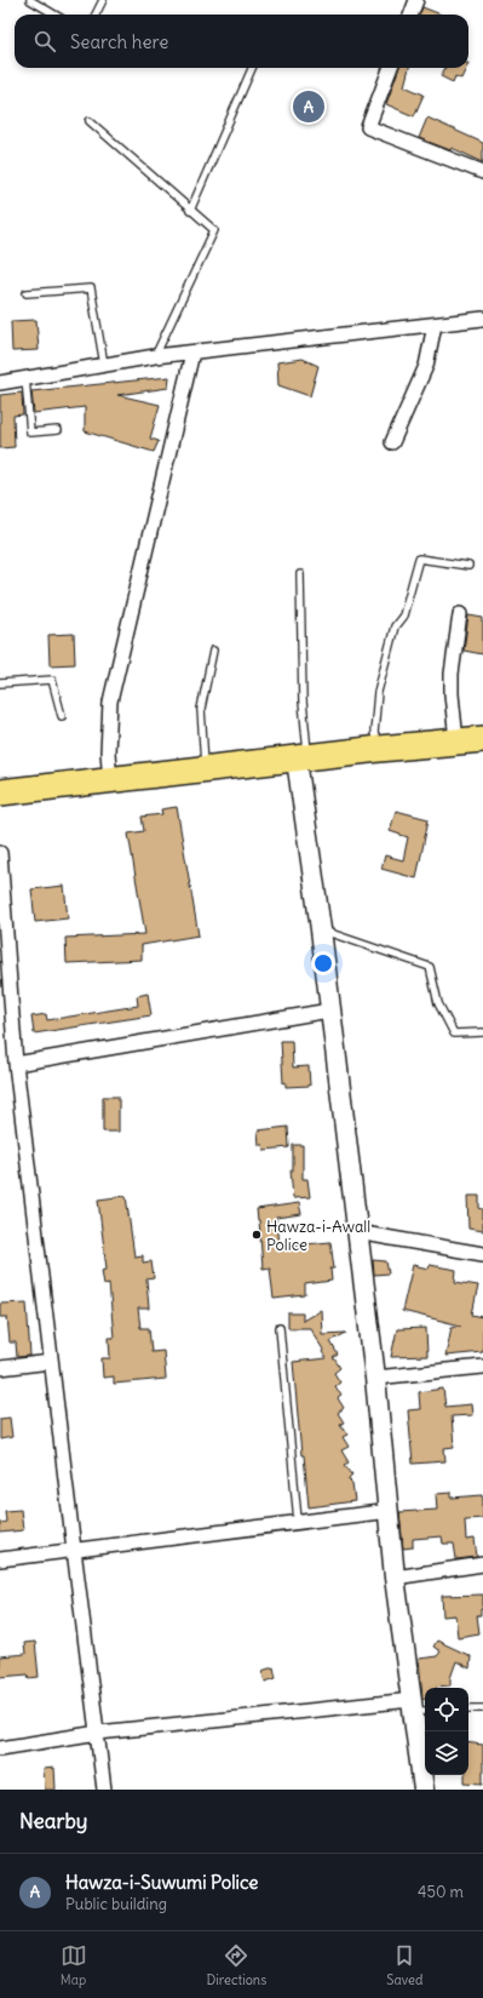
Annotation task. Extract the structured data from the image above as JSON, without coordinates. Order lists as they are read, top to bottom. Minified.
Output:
{"places":["Hawza-i-Awall Police"],"page":{"search":"Search here","pins":"A","heading":"Nearby","list":[{"mark":"A","name":"Hawza-i-Suwumi Police","note":"Public building","value":"450 m"}],"nav":["Map","Directions","Saved"]}}
